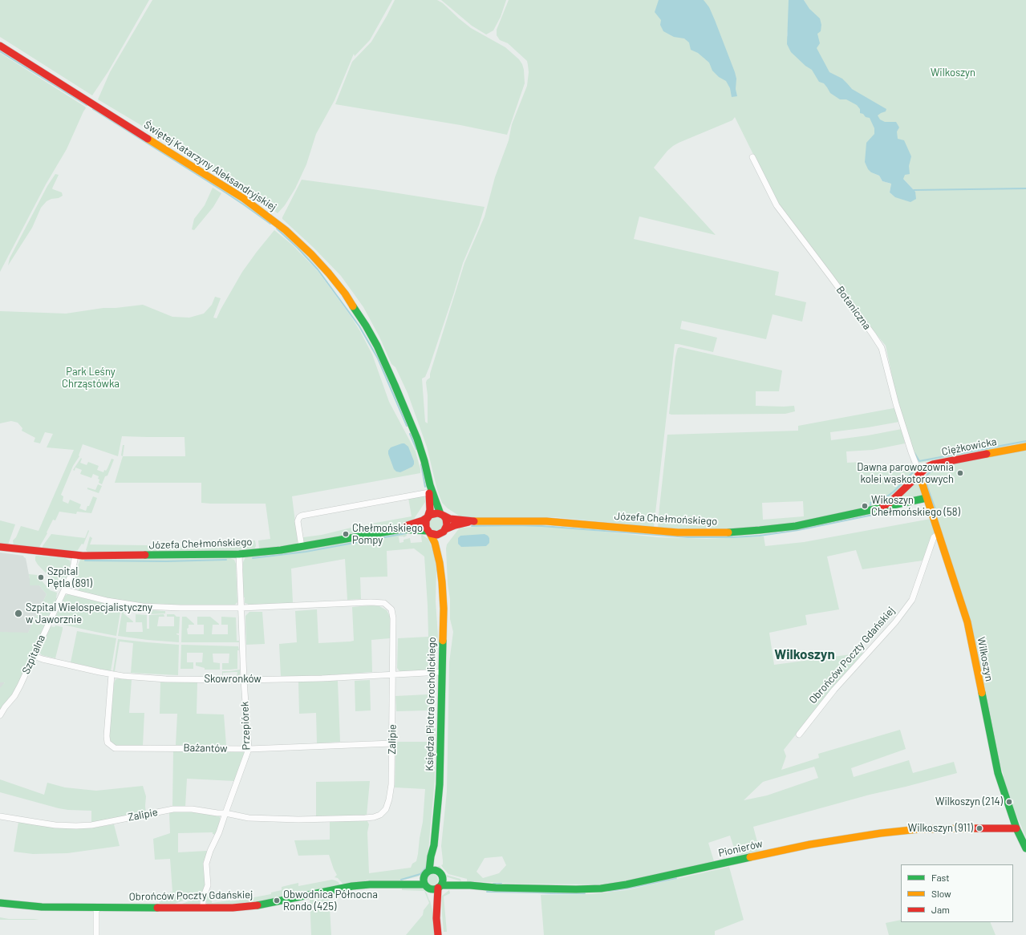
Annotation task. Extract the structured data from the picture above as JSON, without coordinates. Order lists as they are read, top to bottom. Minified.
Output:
{"streets":{"street":["Świętej Katarzyny Aleksandryjskiej","Botaniczna","Ciężkowicka","Józefa Chełmońskiego","Szpitalna","Obrońców Poczty Gdańskiej","Wilkoszyn","Skowronków","Księdza Piotra Grocholickiego","Przepiórek","Zalipie","Bażantów","Pionierów"]},"crossings":[["Świętej Katarzyny Aleksandryjskiej","Józefa Chełmońskiego"],["Świętej Katarzyny Aleksandryjskiej","Księdza Piotra Grocholickiego"],["Botaniczna","Ciężkowicka"],["Botaniczna","Józefa Chełmońskiego"],["Botaniczna","Wilkoszyn"],["Ciężkowicka","Józefa Chełmońskiego"],["Ciężkowicka","Wilkoszyn"],["Józefa Chełmońskiego","Szpitalna"],["Józefa Chełmońskiego","Wilkoszyn"],["Józefa Chełmońskiego","Księdza Piotra Grocholickiego"],["Józefa Chełmońskiego","Przepiórek"],["Szpitalna","Skowronków"],["Szpitalna","Zalipie"],["Obrońców Poczty Gdańskiej","Wilkoszyn"],["Obrońców Poczty Gdańskiej","Księdza Piotra Grocholickiego"],["Obrońców Poczty Gdańskiej","Przepiórek"],["Wilkoszyn","Pionierów"],["Skowronków","Księdza Piotra Grocholickiego"],["Skowronków","Przepiórek"],["Skowronków","Zalipie"],["Skowronków","Bażantów"],["Przepiórek","Zalipie"],["Przepiórek","Bażantów"],["Zalipie","Bażantów"]],"districts":["Wilkoszyn"],"parks":["Wilkoszyn","Park Leśny Chrząstówka"],"places":["Dawna parowozownia kolei wąskotorowych","Wikoszyn Chełmońskiego (58)","Chełmońskiego Pompy","Szpital Pętla (891)","Szpital Wielospecjalistyczny w Jaworznie","Wilkoszyn (214)","Wilkoszyn (911)","Obwodnica Północna Rondo (425)"],"legend":["Fast","Slow","Jam"]}
